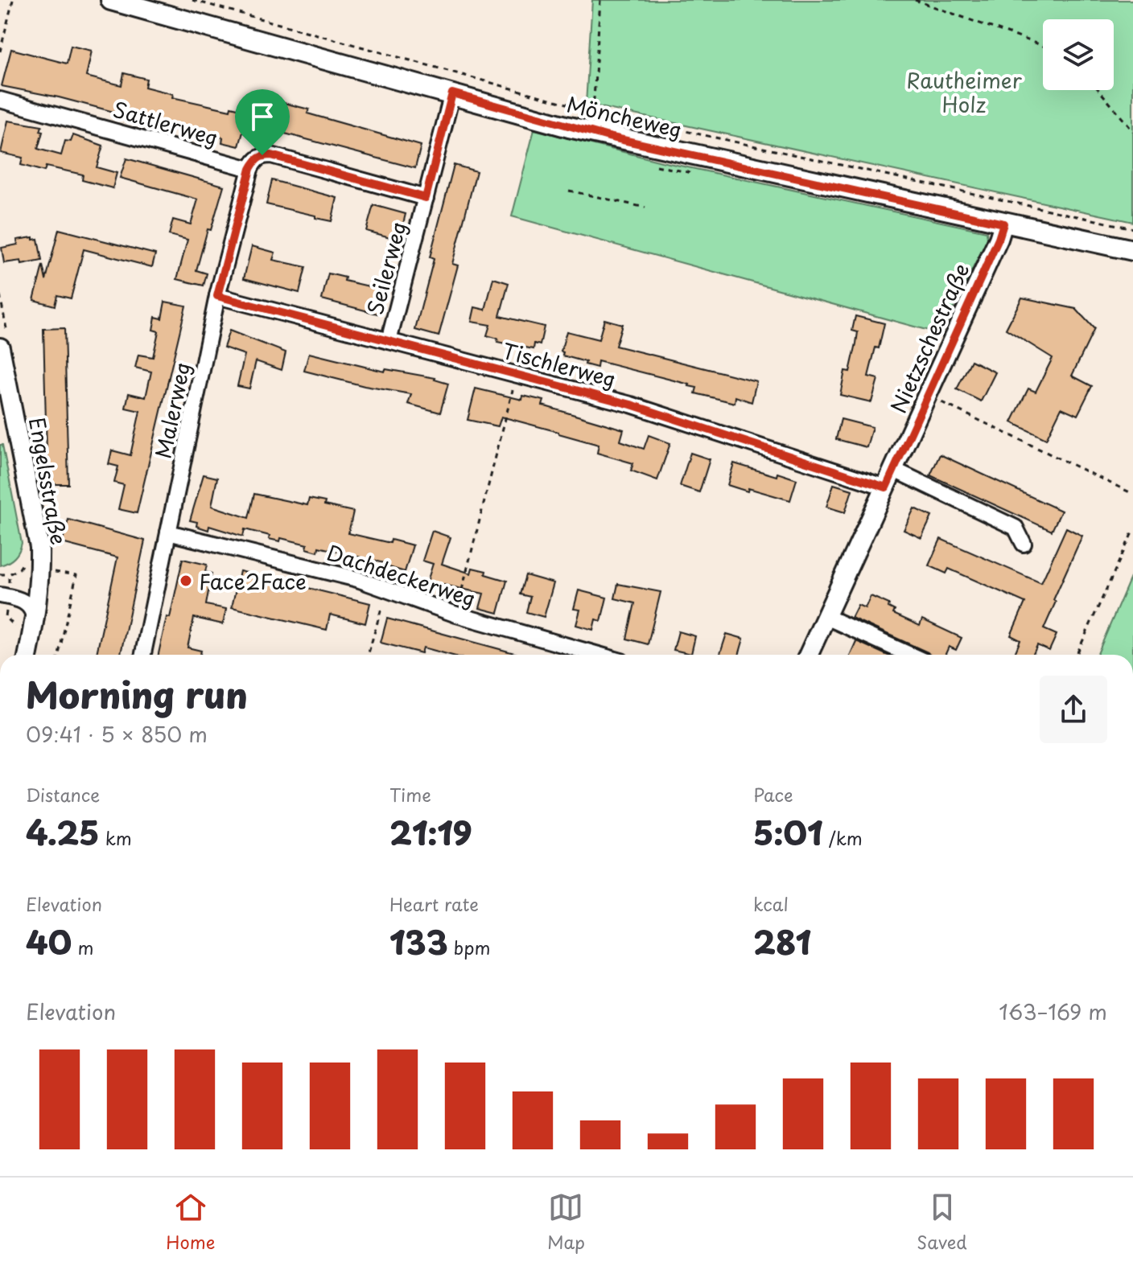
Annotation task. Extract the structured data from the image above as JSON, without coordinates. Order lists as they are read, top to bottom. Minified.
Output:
{"streets":{"main road":["Möncheweg"],"street":["Sattlerweg","Seilerweg","Nietzschestraße","Tischlerweg","Malerweg","Engelsstraße","Dachdeckerweg"]},"crossings":[["Möncheweg","Seilerweg"],["Möncheweg","Nietzschestraße"],["Sattlerweg","Malerweg"],["Seilerweg","Tischlerweg"],["Nietzschestraße","Tischlerweg"],["Tischlerweg","Malerweg"],["Malerweg","Dachdeckerweg"]],"parks":["Rautheimer Holz"],"places":["Face2Face"],"page":{"heading":["Morning run","09:41 · 5 × 850 m"],"stats":[["Distance","4.25 km"],["Time","21:19"],["Pace","5:01 /km"],["Elevation","40 m"],["Heart rate","133 bpm"],["kcal","281"]],"chart":["Elevation","163–169 m"],"tabs":["Home","Map","Saved"]}}
